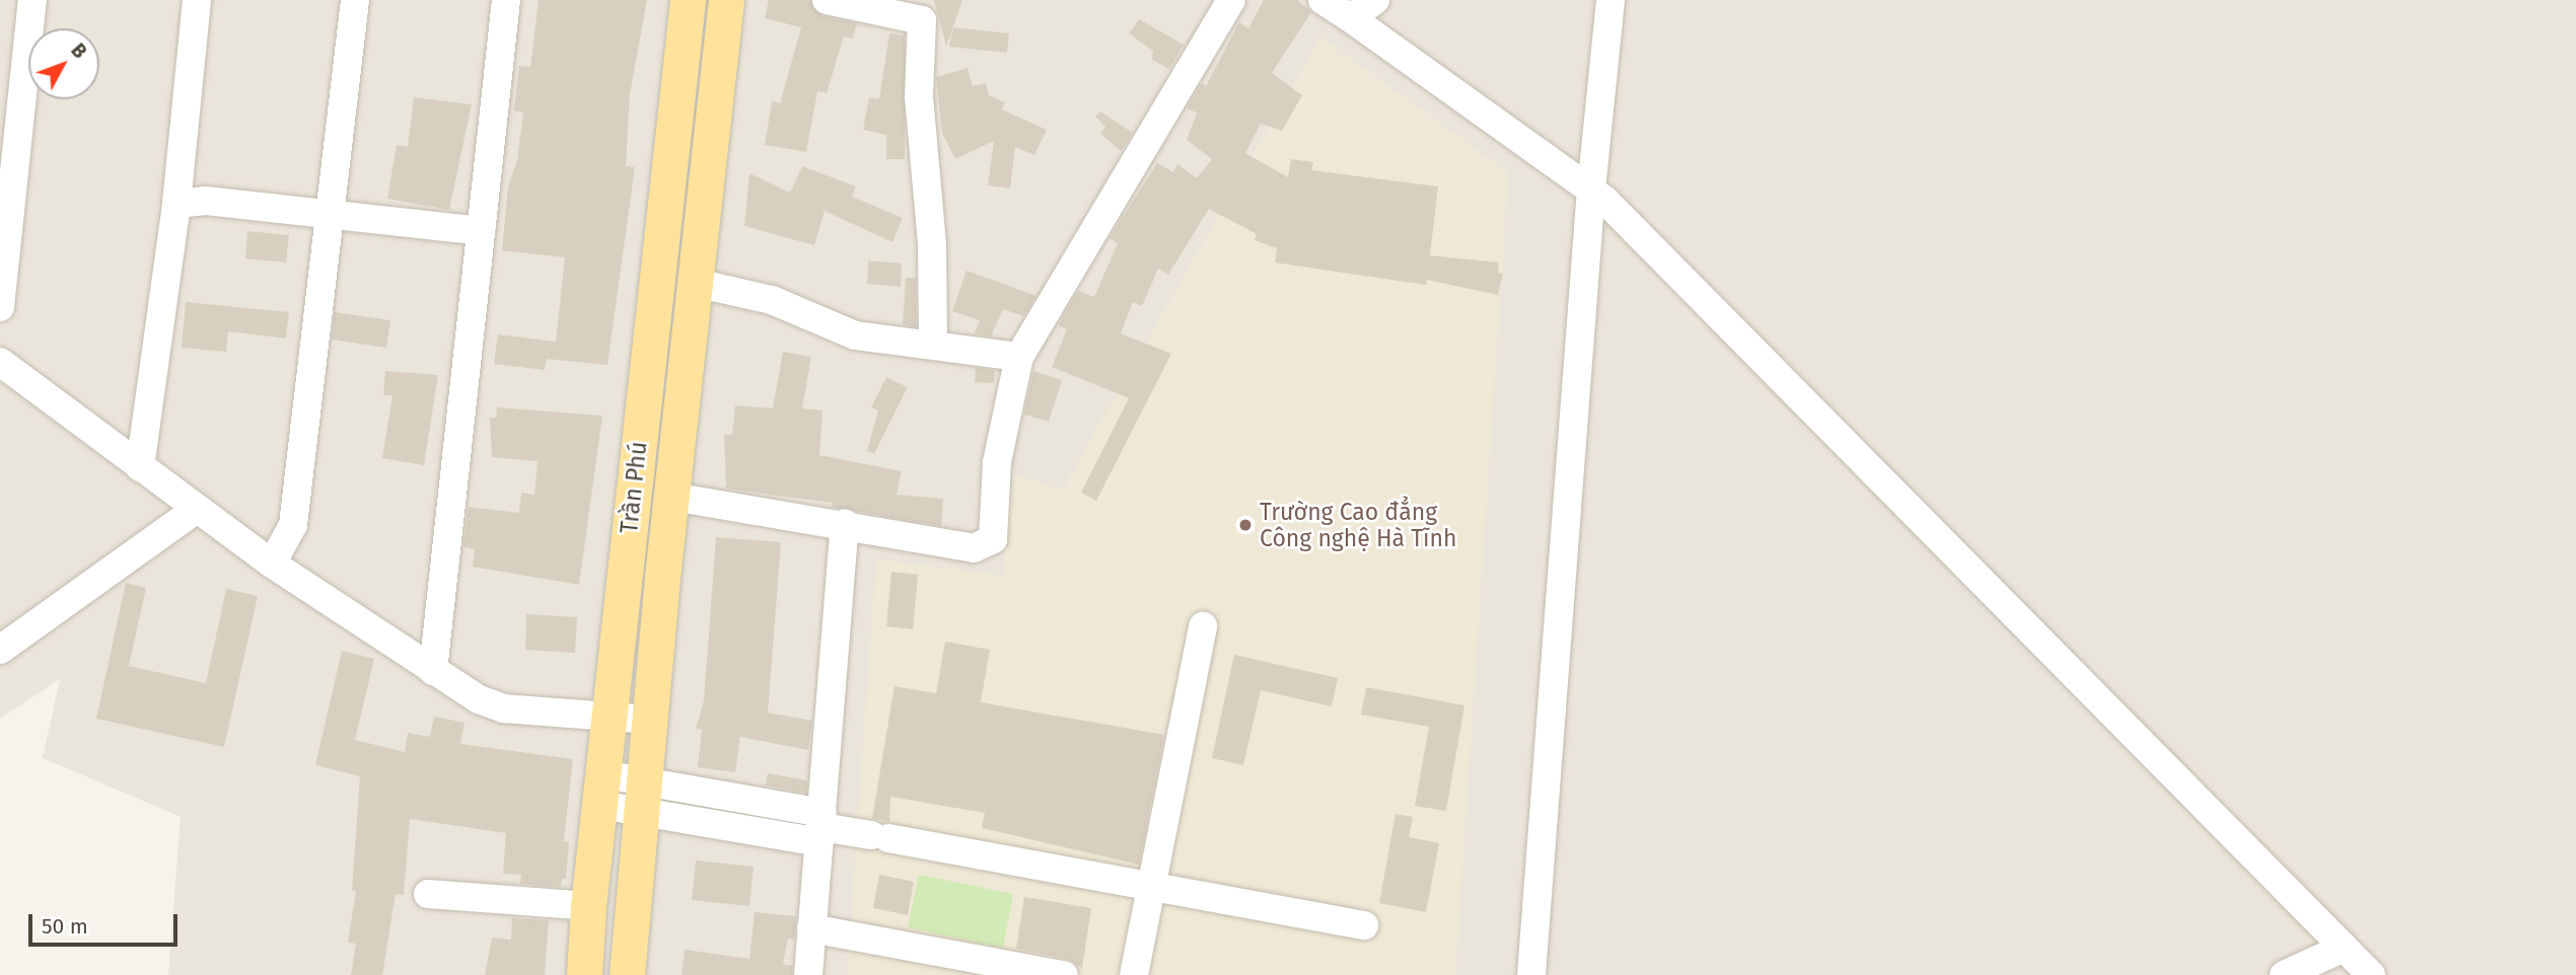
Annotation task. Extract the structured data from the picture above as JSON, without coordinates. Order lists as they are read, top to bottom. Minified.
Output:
{"streets":{"main road":["Trần Phú"]},"places":["Trường Cao đẳng Công nghệ Hà Tĩnh"],"scale_bar":"50 m","north":"top right"}
